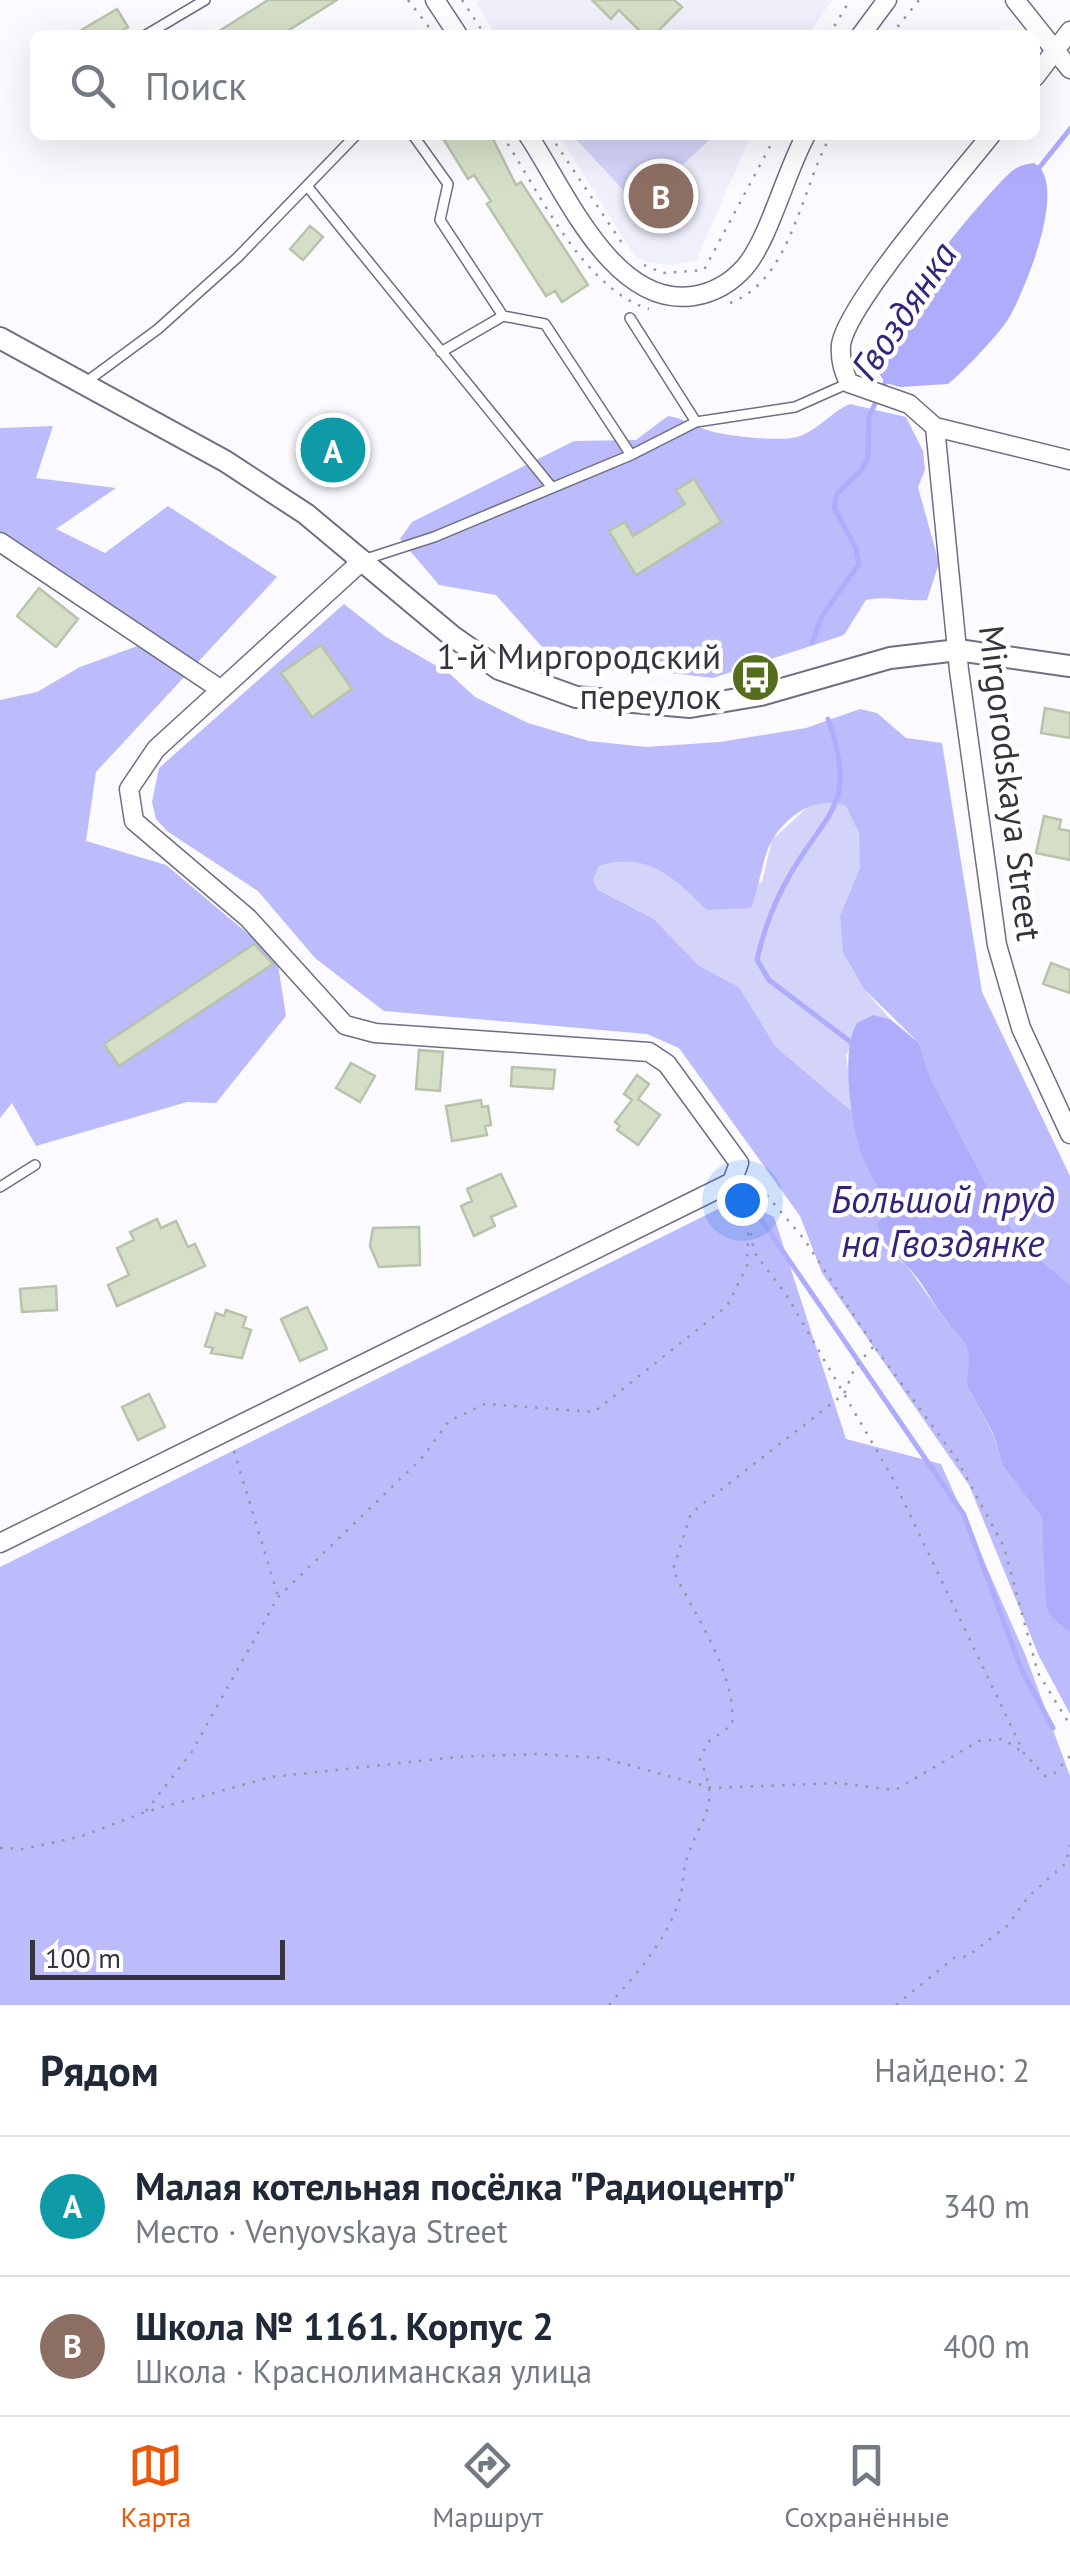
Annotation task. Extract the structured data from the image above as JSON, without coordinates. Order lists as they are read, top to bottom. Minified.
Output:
{"streets":{"street":["Mirgorodskaya Street"]},"water":["Гвоздянка","Большой пруд на Гвоздянке"],"places":{"bus stop":["1-й Миргородский переулок"]},"scale_bar":"100 m","page":{"search":"Поиск","pins":["B","A"],"scale":"100 m","heading":["Рядом","Найдено: 2"],"list":[{"mark":"A","name":"Малая котельная посёлка \"Радиоцентр\"","note":"Место · Venyovskaya Street","value":"340 m"},{"mark":"B","name":"Школа № 1161. Корпус 2","note":"Школа · Краснолиманская улица","value":"400 m"}],"nav":["Карта","Маршрут","Сохранённые"]}}
